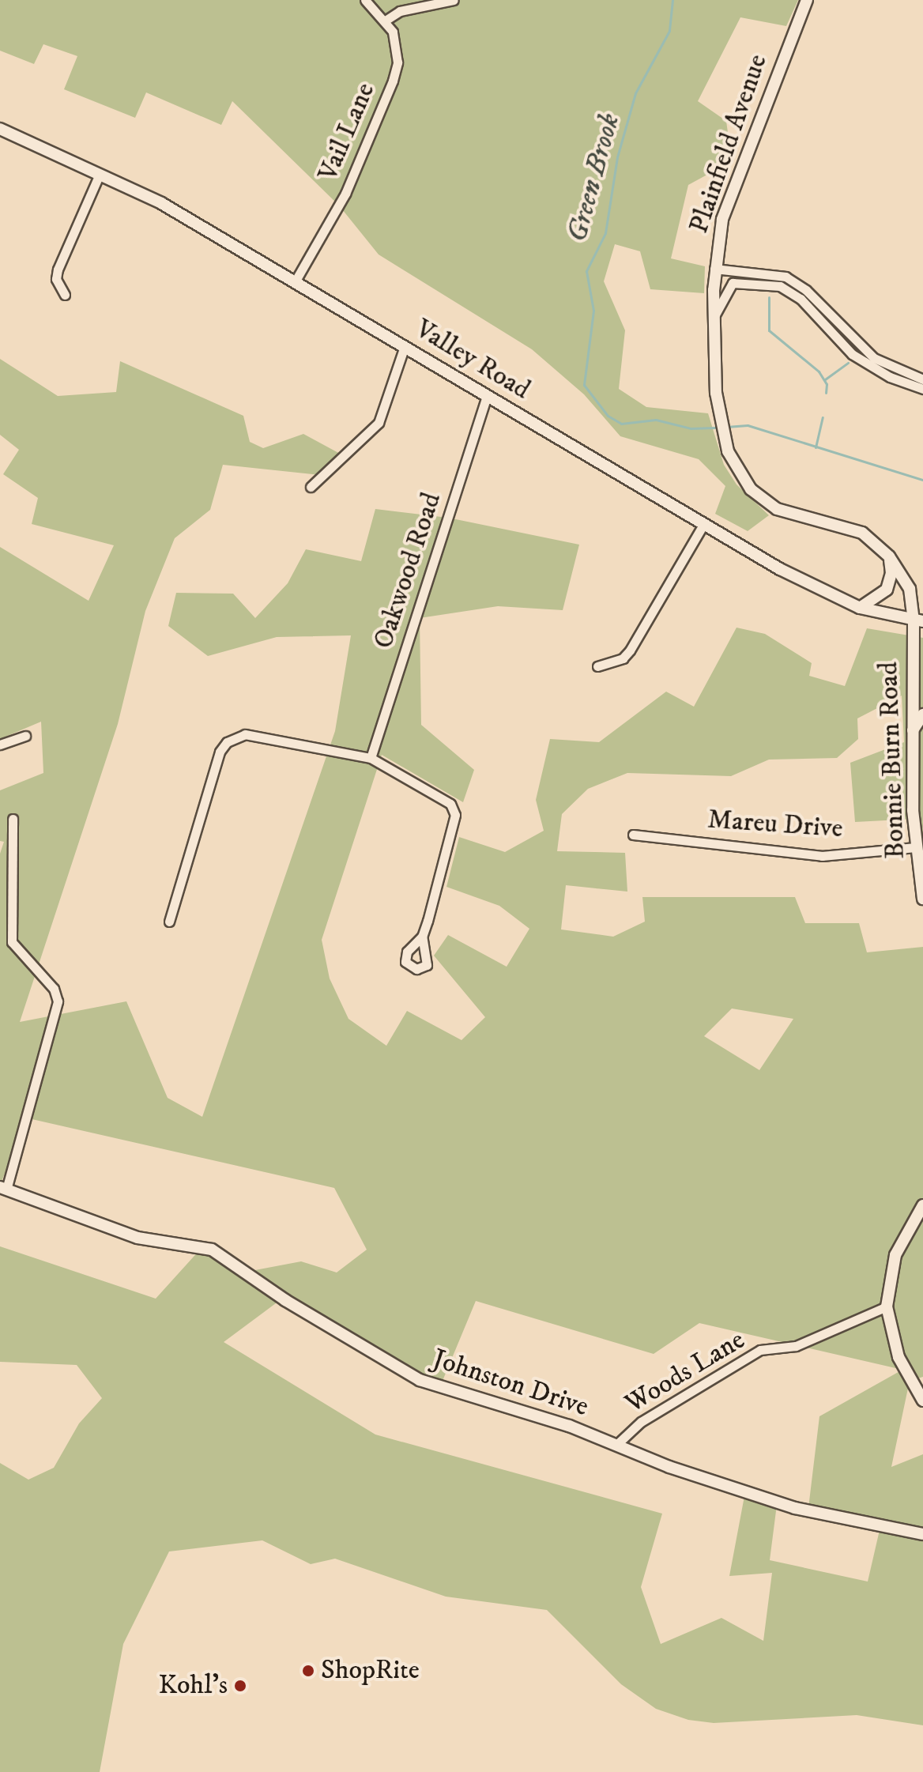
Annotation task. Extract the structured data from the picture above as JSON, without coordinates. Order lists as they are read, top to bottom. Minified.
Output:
{"streets":{"main road":["Plainfield Avenue","Valley Road","Bonnie Burn Road","Johnston Drive"],"street":["Vail Lane","Oakwood Road","Mareu Drive","Woods Lane"]},"crossings":[["Vail Lane","Valley Road"],["Plainfield Avenue","Valley Road"],["Plainfield Avenue","Bonnie Burn Road"],["Valley Road","Oakwood Road"],["Valley Road","Bonnie Burn Road"],["Bonnie Burn Road","Mareu Drive"],["Woods Lane","Johnston Drive"]],"water":["Green Brook"],"places":["ShopRite","Kohl's"]}
